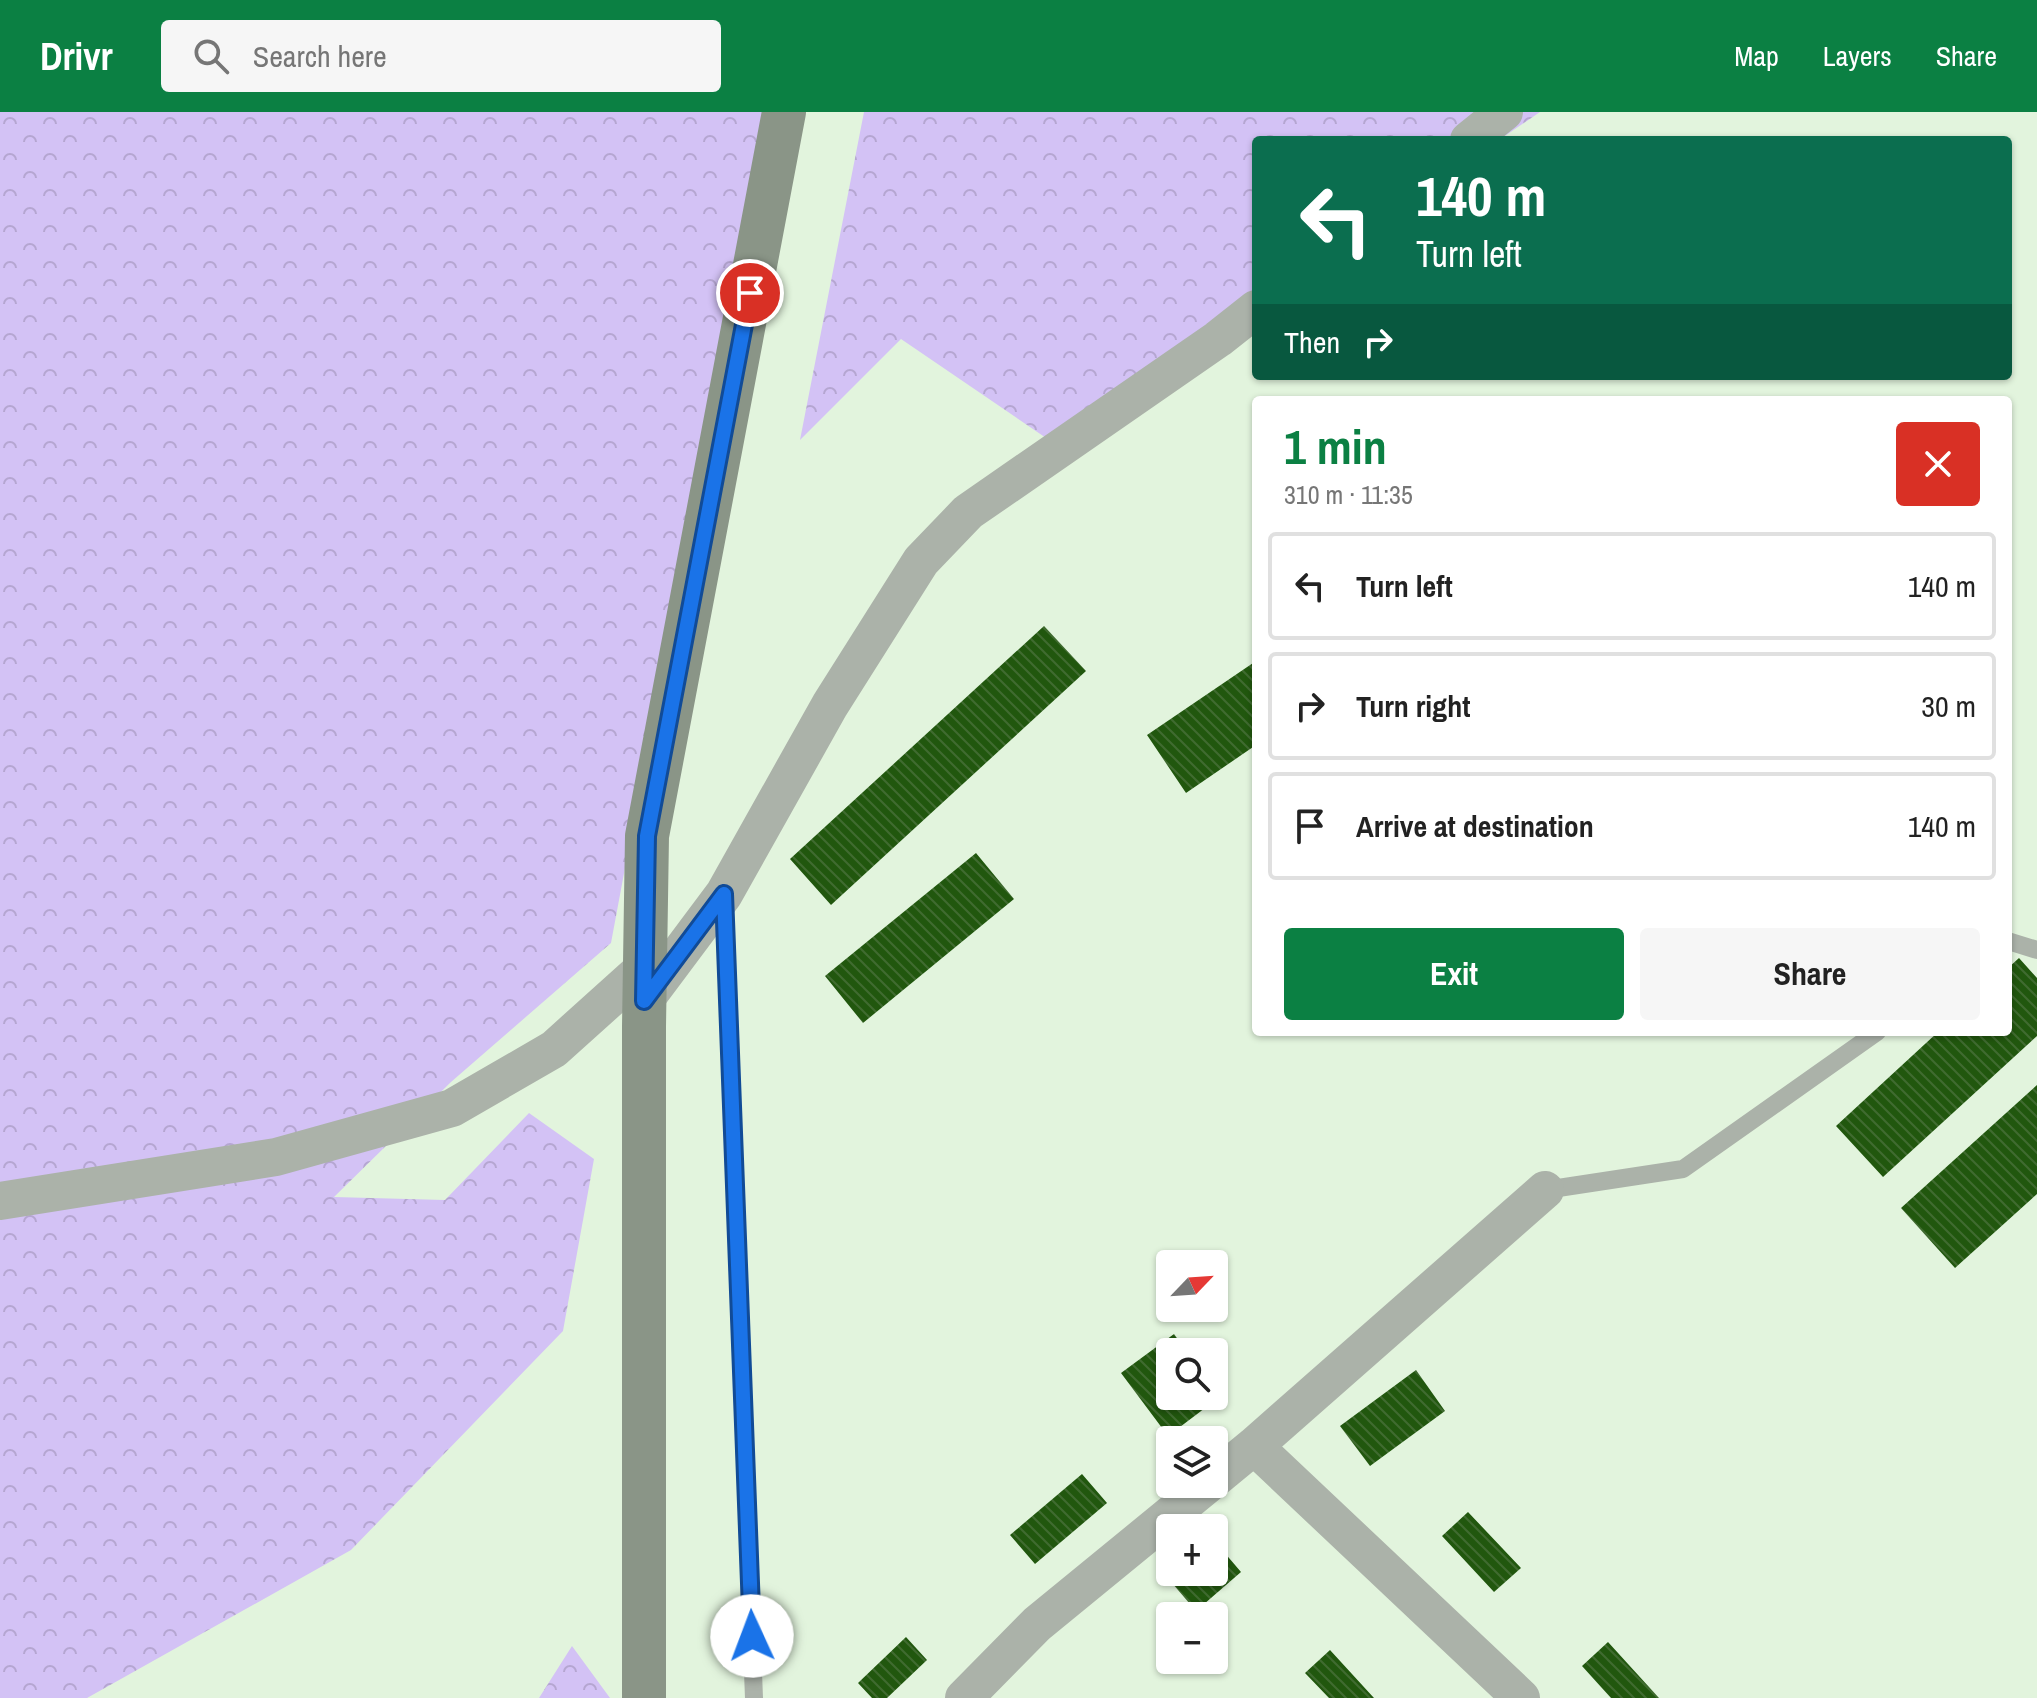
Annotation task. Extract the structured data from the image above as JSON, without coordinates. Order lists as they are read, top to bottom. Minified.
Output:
{"north":"top right","page":{"header":"Drivr","search":"Search here","nav":["Map","Layers","Share"],"turn":["140 m","Turn left"],"then":"Then","heading":["1 min","310 m · 11:35"],"list":[{"name":"Turn left","value":"140 m"},{"name":"Turn right","value":"30 m"},{"name":"Arrive at destination","value":"140 m"}],"buttons":["Exit","Share"],"map_buttons":["+","−"]}}
